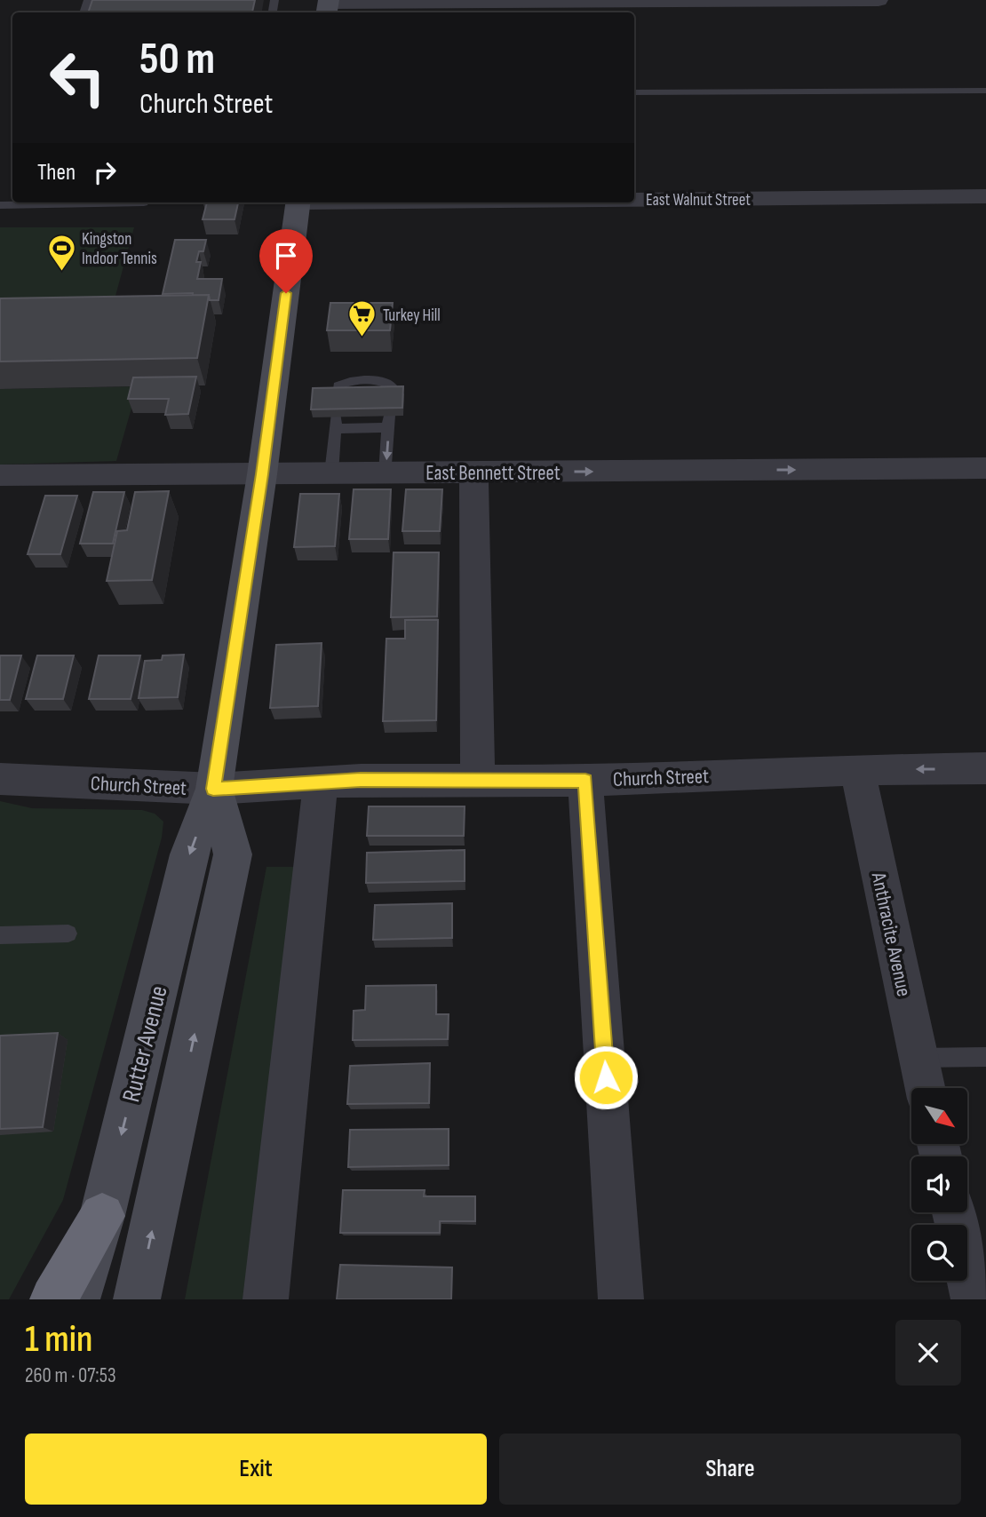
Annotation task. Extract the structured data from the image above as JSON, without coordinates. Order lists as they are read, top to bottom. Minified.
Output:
{"streets":{"main road":["Rutter Avenue"],"street":["East Walnut Street","East Bennett Street","Church Street","Anthracite Avenue"]},"crossings":[["East Bennett Street","Rutter Avenue"],["Church Street","Anthracite Avenue"],["Church Street","Rutter Avenue"]],"one_way":["East Bennett Street"],"places":{"sports":["Kingston Indoor Tennis"],"supermarket":["Turkey Hill"]},"north":"bottom right","page":{"turn":["50 m","Church Street"],"then":"Then","heading":["1 min","260 m · 07:53"],"buttons":["Exit","Share"]}}
